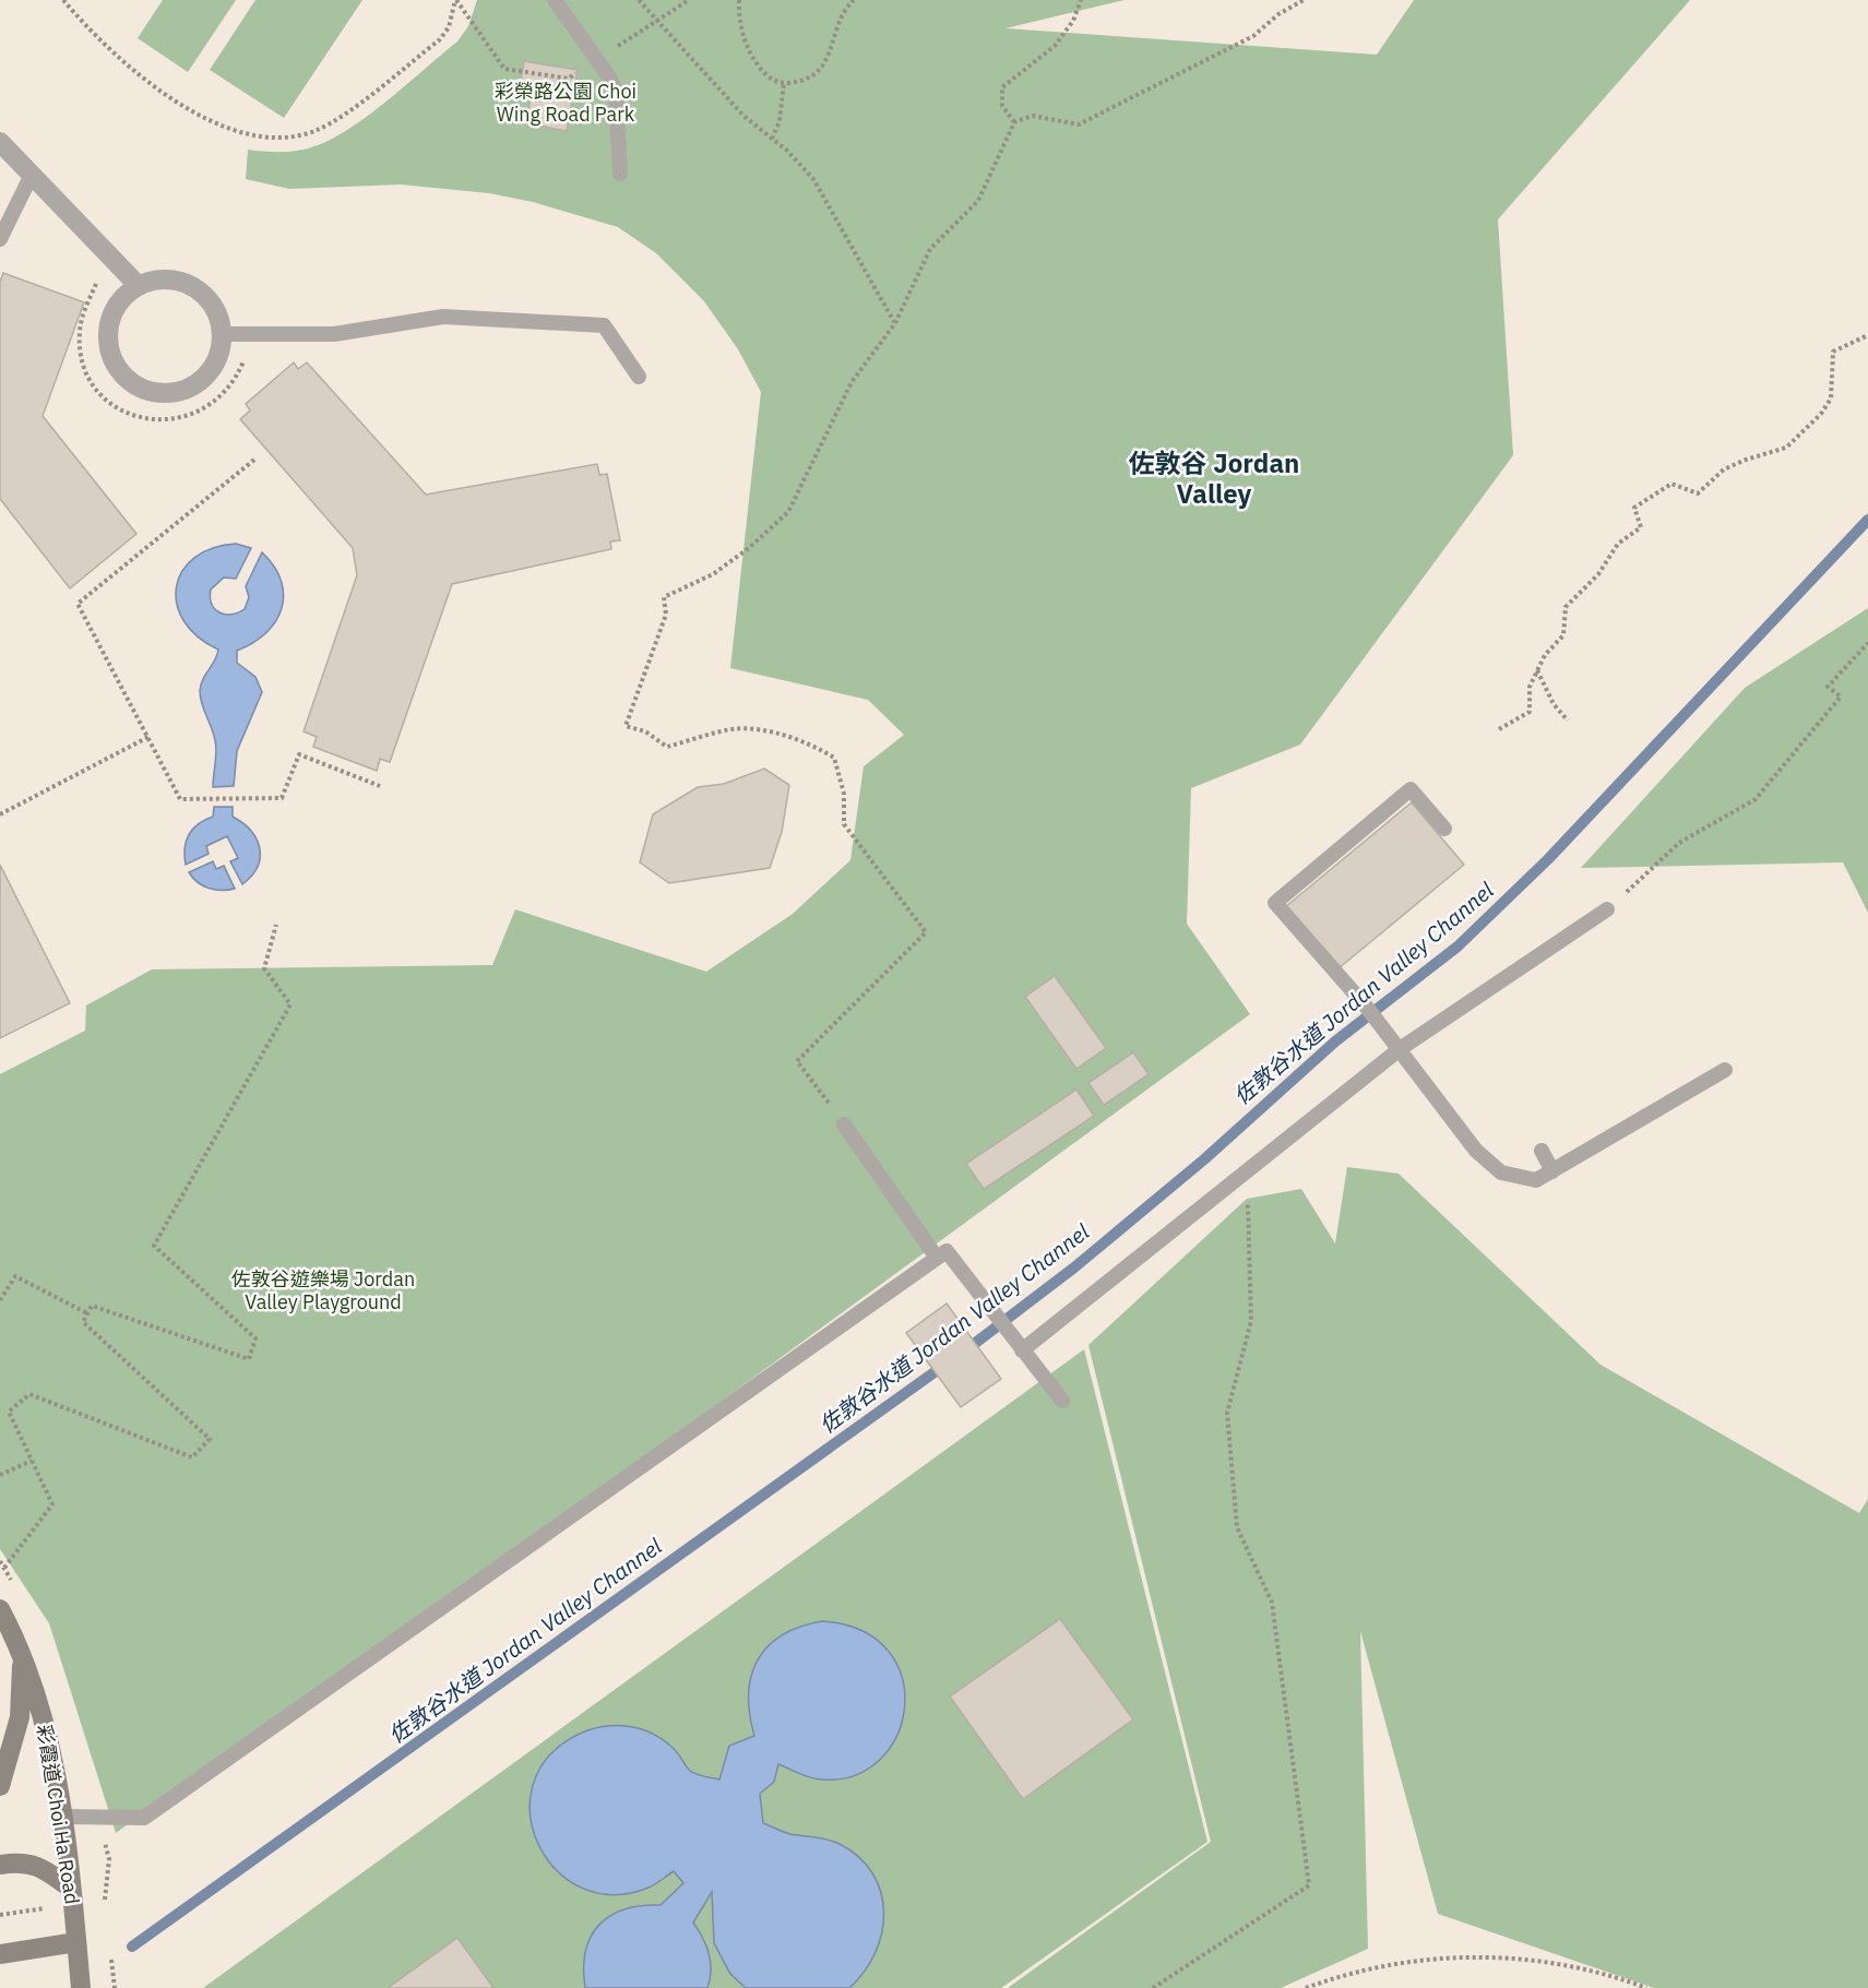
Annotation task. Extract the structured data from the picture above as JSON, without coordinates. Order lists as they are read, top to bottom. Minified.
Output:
{"streets":{"street":["彩霞道 Choi Ha Road"]},"districts":["佐敦谷 Jordan Valley"],"water":["佐敦谷水道 Jordan Valley Channel"],"parks":["彩榮路公園 Choi Wing Road Park","佐敦谷遊樂場 Jordan Valley Playground"]}
